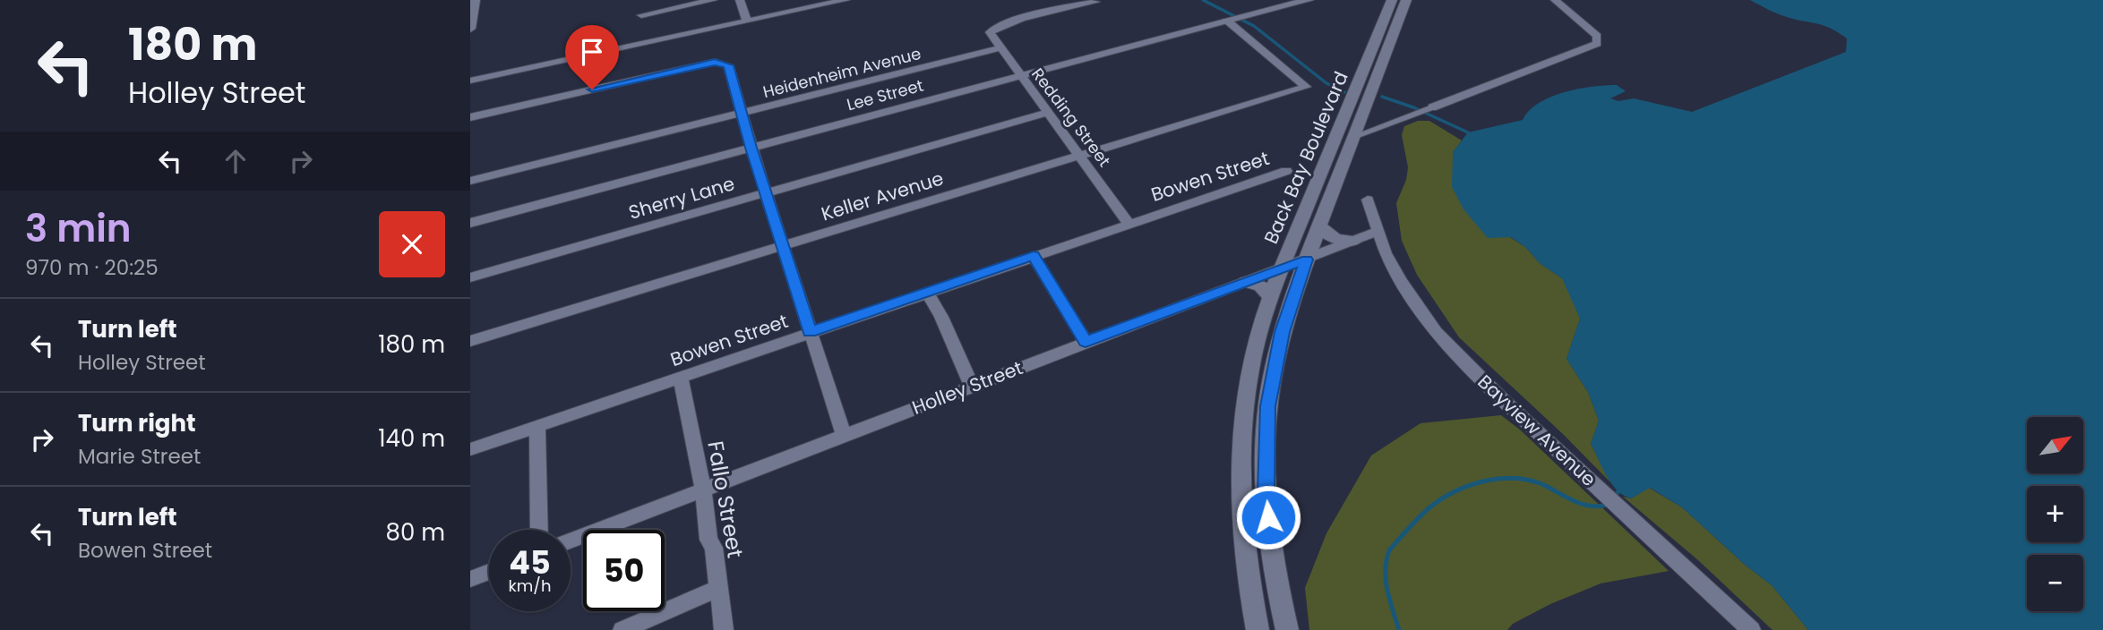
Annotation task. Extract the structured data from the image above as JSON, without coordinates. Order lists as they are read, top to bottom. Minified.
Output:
{"streets":{"main road":["Lee Street","Back Bay Boulevard"],"street":["Heidenheim Avenue","Redding Street","Bowen Street","Keller Avenue","Sherry Lane","Holley Street","Bayview Avenue","Fallo Street"]},"crossings":[["Heidenheim Avenue","Redding Street"],["Lee Street","Redding Street"],["Lee Street","Keller Avenue"],["Redding Street","Bowen Street"],["Redding Street","Keller Avenue"],["Redding Street","Sherry Lane"],["Back Bay Boulevard","Holley Street"],["Bowen Street","Fallo Street"],["Holley Street","Bayview Avenue"],["Holley Street","Fallo Street"]],"north":"top right","page":{"turn":["180 m","Holley Street"],"heading":["3 min","970 m · 20:25"],"list":[{"name":"Turn left","note":"Holley Street","value":"180 m"},{"name":"Turn right","note":"Marie Street","value":"140 m"},{"name":"Turn left","note":"Bowen Street","value":"80 m"}],"map_buttons":["+","−"],"speed":"45 km/h","limit":"50"}}
